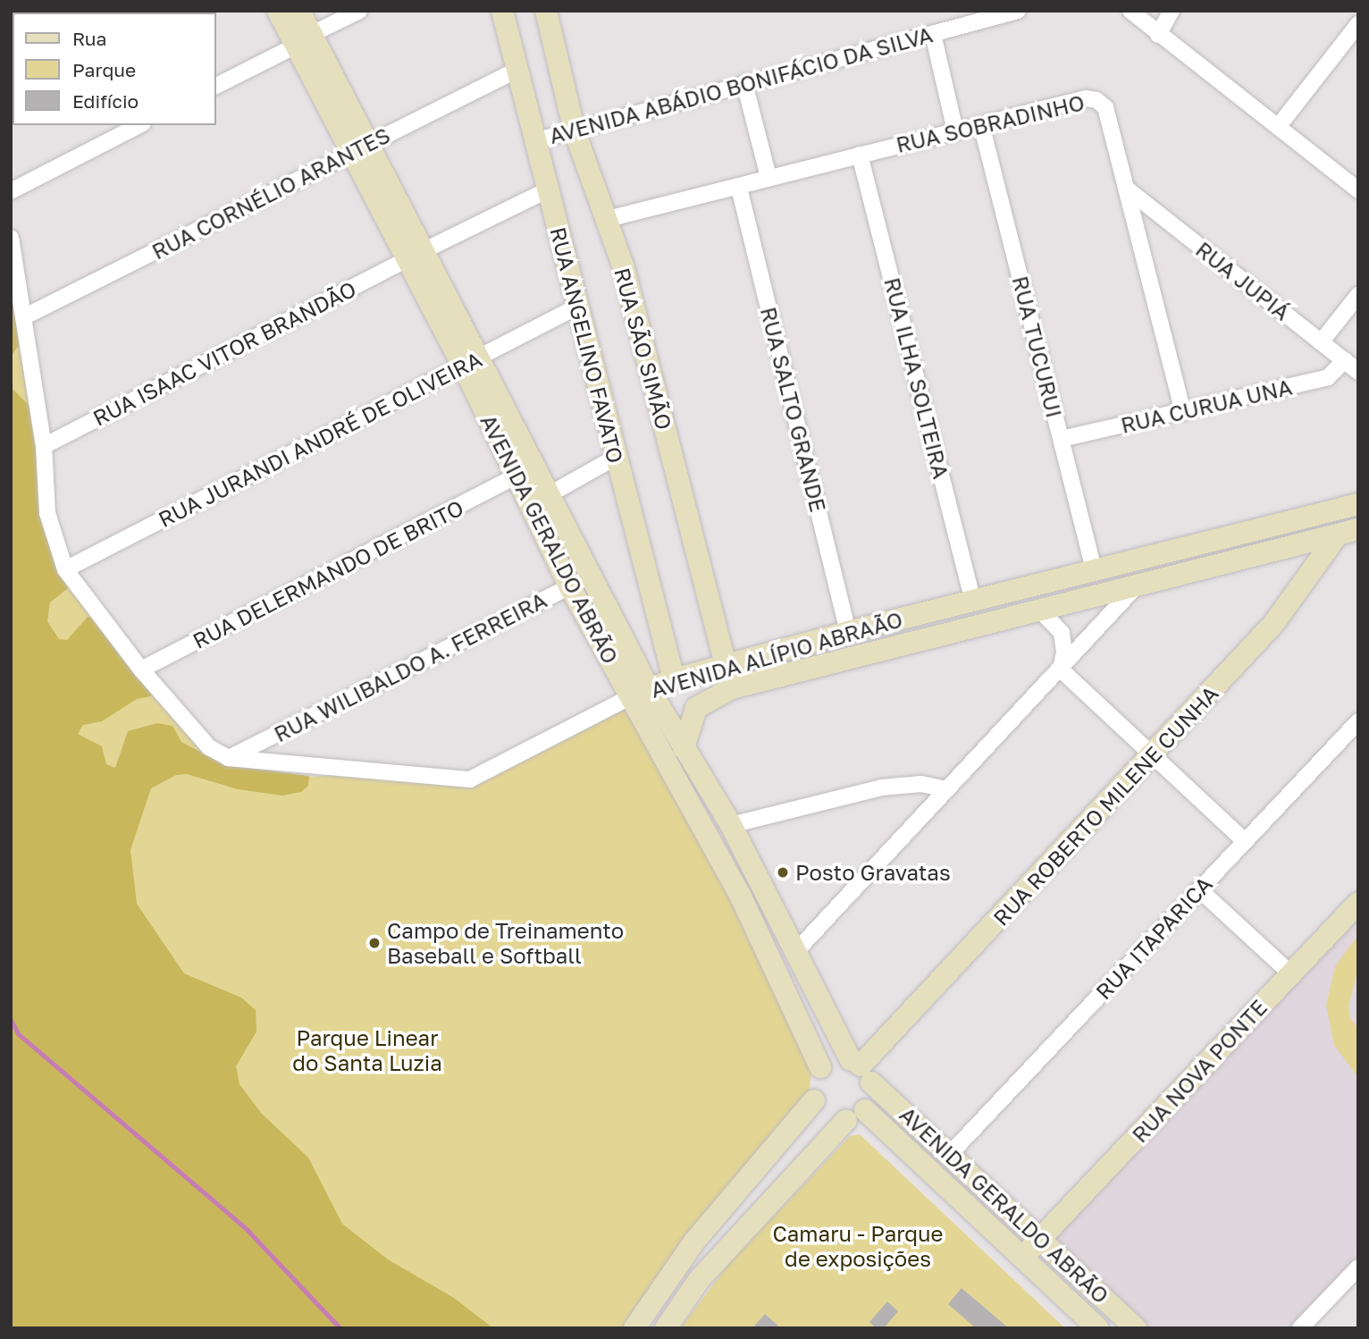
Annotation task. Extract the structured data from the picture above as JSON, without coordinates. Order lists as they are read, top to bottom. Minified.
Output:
{"streets":{"street":["AVENIDA ABÁDIO BONIFÁCIO DA SILVA","RUA SOBRADINHO","RUA CORNÉLIO ARANTES","RUA JUPIÁ","RUA ANGELINO FAVATO","RUA TUCURUI","RUA SÃO SIMÃO","RUA ISAAC VITOR BRANDÃO","RUA ILHA SOLTEIRA","RUA CURUA UNA","RUA SALTO GRANDE","RUA JURANDI ANDRÉ DE OLIVEIRA","AVENIDA GERALDO ABRÃO","RUA DELERMANDO DE BRITO","AVENIDA ALÍPIO ABRAÃO","RUA WILIBALDO A. FERREIRA","RUA ROBERTO MILENE CUNHA","RUA ITAPARICA","RUA NOVA PONTE"]},"crossings":[["AVENIDA ABÁDIO BONIFÁCIO DA SILVA","RUA ANGELINO FAVATO"],["AVENIDA ABÁDIO BONIFÁCIO DA SILVA","RUA SÃO SIMÃO"],["RUA SOBRADINHO","RUA JUPIÁ"],["RUA SOBRADINHO","RUA TUCURUI"],["RUA SOBRADINHO","RUA SÃO SIMÃO"],["RUA SOBRADINHO","RUA ILHA SOLTEIRA"],["RUA SOBRADINHO","RUA CURUA UNA"],["RUA SOBRADINHO","RUA SALTO GRANDE"],["RUA CORNÉLIO ARANTES","RUA ANGELINO FAVATO"],["RUA CORNÉLIO ARANTES","AVENIDA GERALDO ABRÃO"],["RUA CORNÉLIO ARANTES","AVENIDA ALÍPIO ABRAÃO"],["RUA JUPIÁ","RUA CURUA UNA"],["RUA ANGELINO FAVATO","RUA ISAAC VITOR BRANDÃO"],["RUA ANGELINO FAVATO","RUA JURANDI ANDRÉ DE OLIVEIRA"],["RUA ANGELINO FAVATO","AVENIDA ALÍPIO ABRAÃO"],["RUA TUCURUI","RUA CURUA UNA"],["RUA TUCURUI","AVENIDA ALÍPIO ABRAÃO"],["RUA SÃO SIMÃO","AVENIDA ALÍPIO ABRAÃO"],["RUA ISAAC VITOR BRANDÃO","AVENIDA GERALDO ABRÃO"],["RUA ISAAC VITOR BRANDÃO","AVENIDA ALÍPIO ABRAÃO"],["RUA ILHA SOLTEIRA","AVENIDA ALÍPIO ABRAÃO"],["RUA SALTO GRANDE","AVENIDA ALÍPIO ABRAÃO"],["RUA JURANDI ANDRÉ DE OLIVEIRA","AVENIDA GERALDO ABRÃO"],["RUA JURANDI ANDRÉ DE OLIVEIRA","AVENIDA ALÍPIO ABRAÃO"],["AVENIDA GERALDO ABRÃO","RUA DELERMANDO DE BRITO"],["AVENIDA GERALDO ABRÃO","AVENIDA ALÍPIO ABRAÃO"],["AVENIDA GERALDO ABRÃO","RUA WILIBALDO A. FERREIRA"],["AVENIDA GERALDO ABRÃO","RUA ROBERTO MILENE CUNHA"],["AVENIDA GERALDO ABRÃO","RUA ITAPARICA"],["AVENIDA GERALDO ABRÃO","RUA NOVA PONTE"],["RUA DELERMANDO DE BRITO","AVENIDA ALÍPIO ABRAÃO"],["AVENIDA ALÍPIO ABRAÃO","RUA WILIBALDO A. FERREIRA"],["AVENIDA ALÍPIO ABRAÃO","RUA ROBERTO MILENE CUNHA"]],"parks":["Parque Linear do Santa Luzia","Camaru - Parque de exposições"],"places":["Posto Gravatas","Campo de Treinamento Baseball e Softball"],"legend":["Rua","Parque","Edifício"]}
